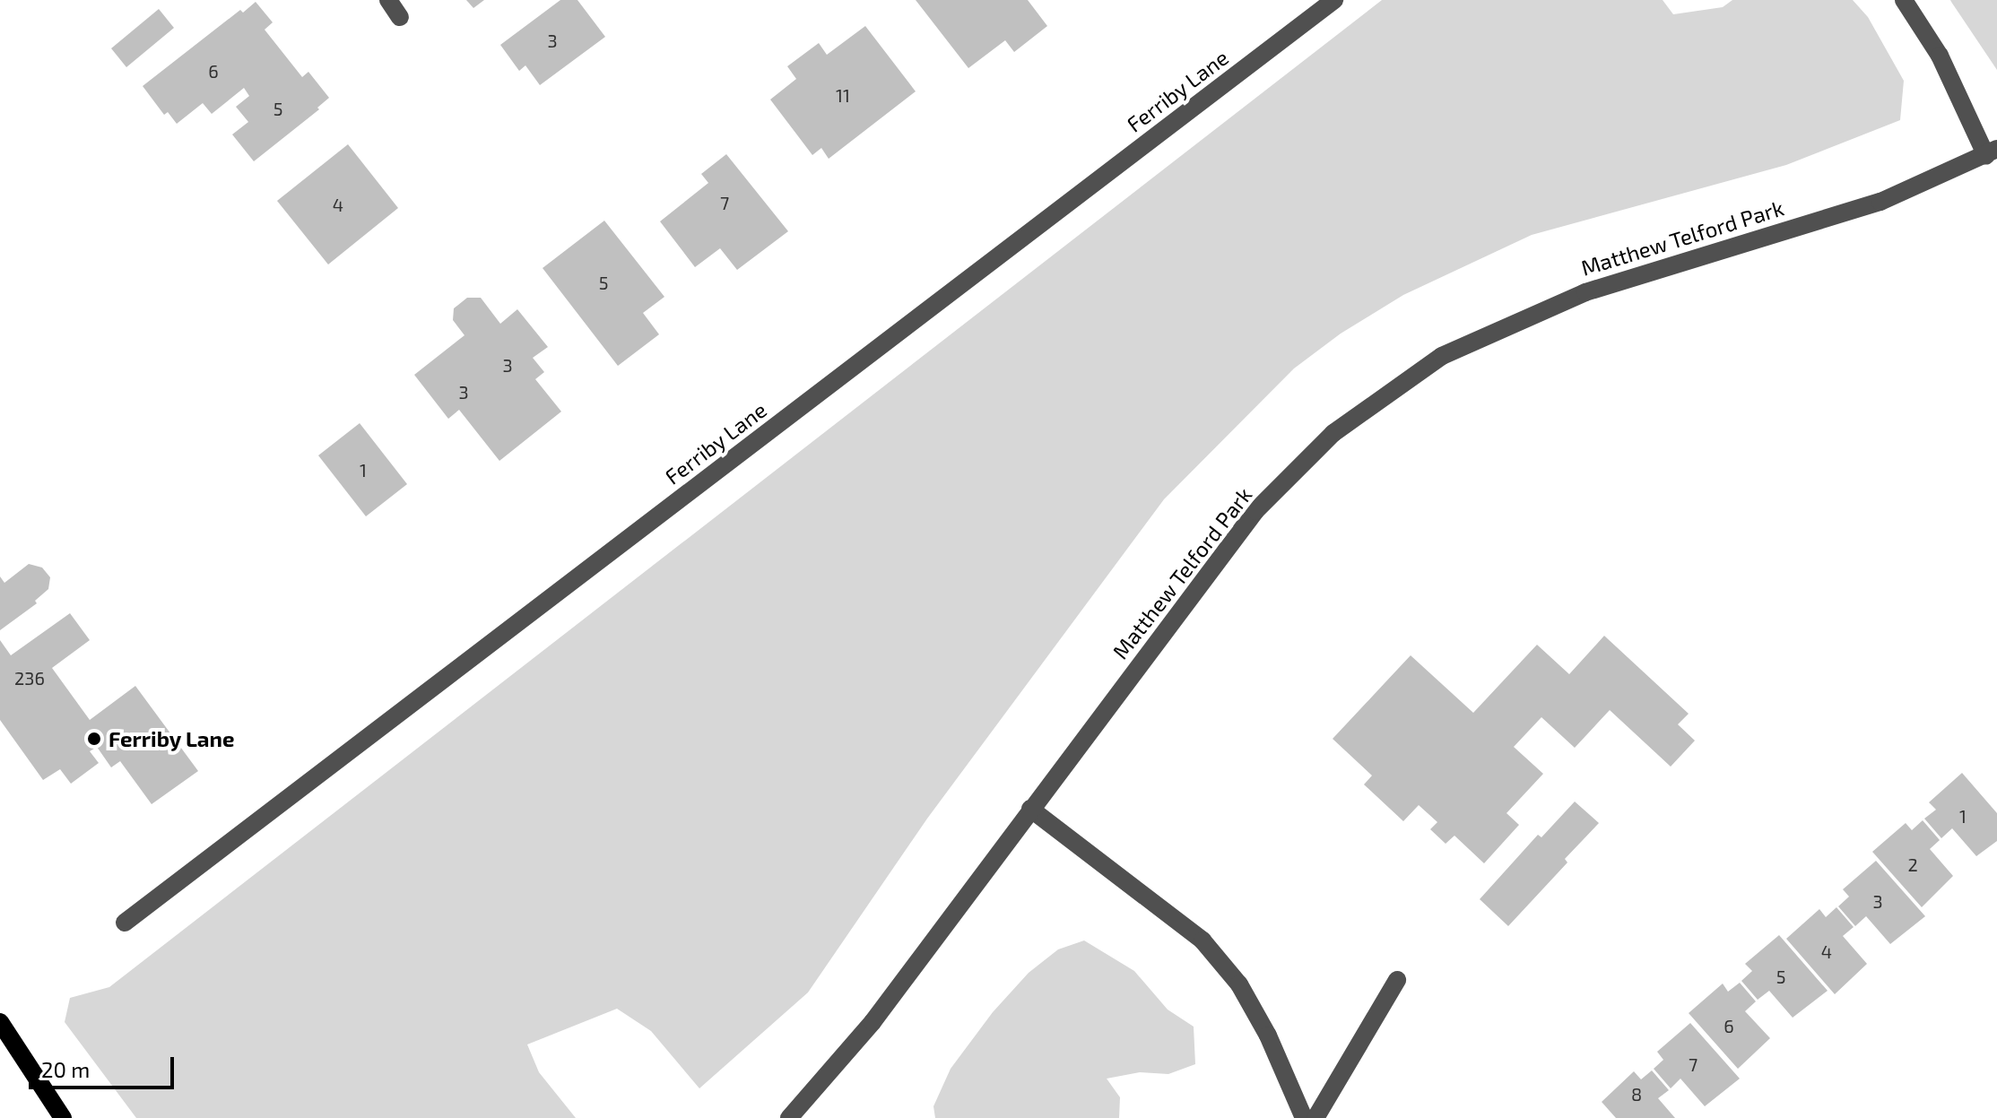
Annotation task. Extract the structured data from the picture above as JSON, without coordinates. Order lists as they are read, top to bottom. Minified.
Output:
{"streets":{"street":["Ferriby Lane","Matthew Telford Park"]},"places":["Ferriby Lane"],"house_numbers":["3","6","11","5","7","4","5","3","3","1","236","1","2","3","4","5","6","7","8"],"scale_bar":"20 m"}
